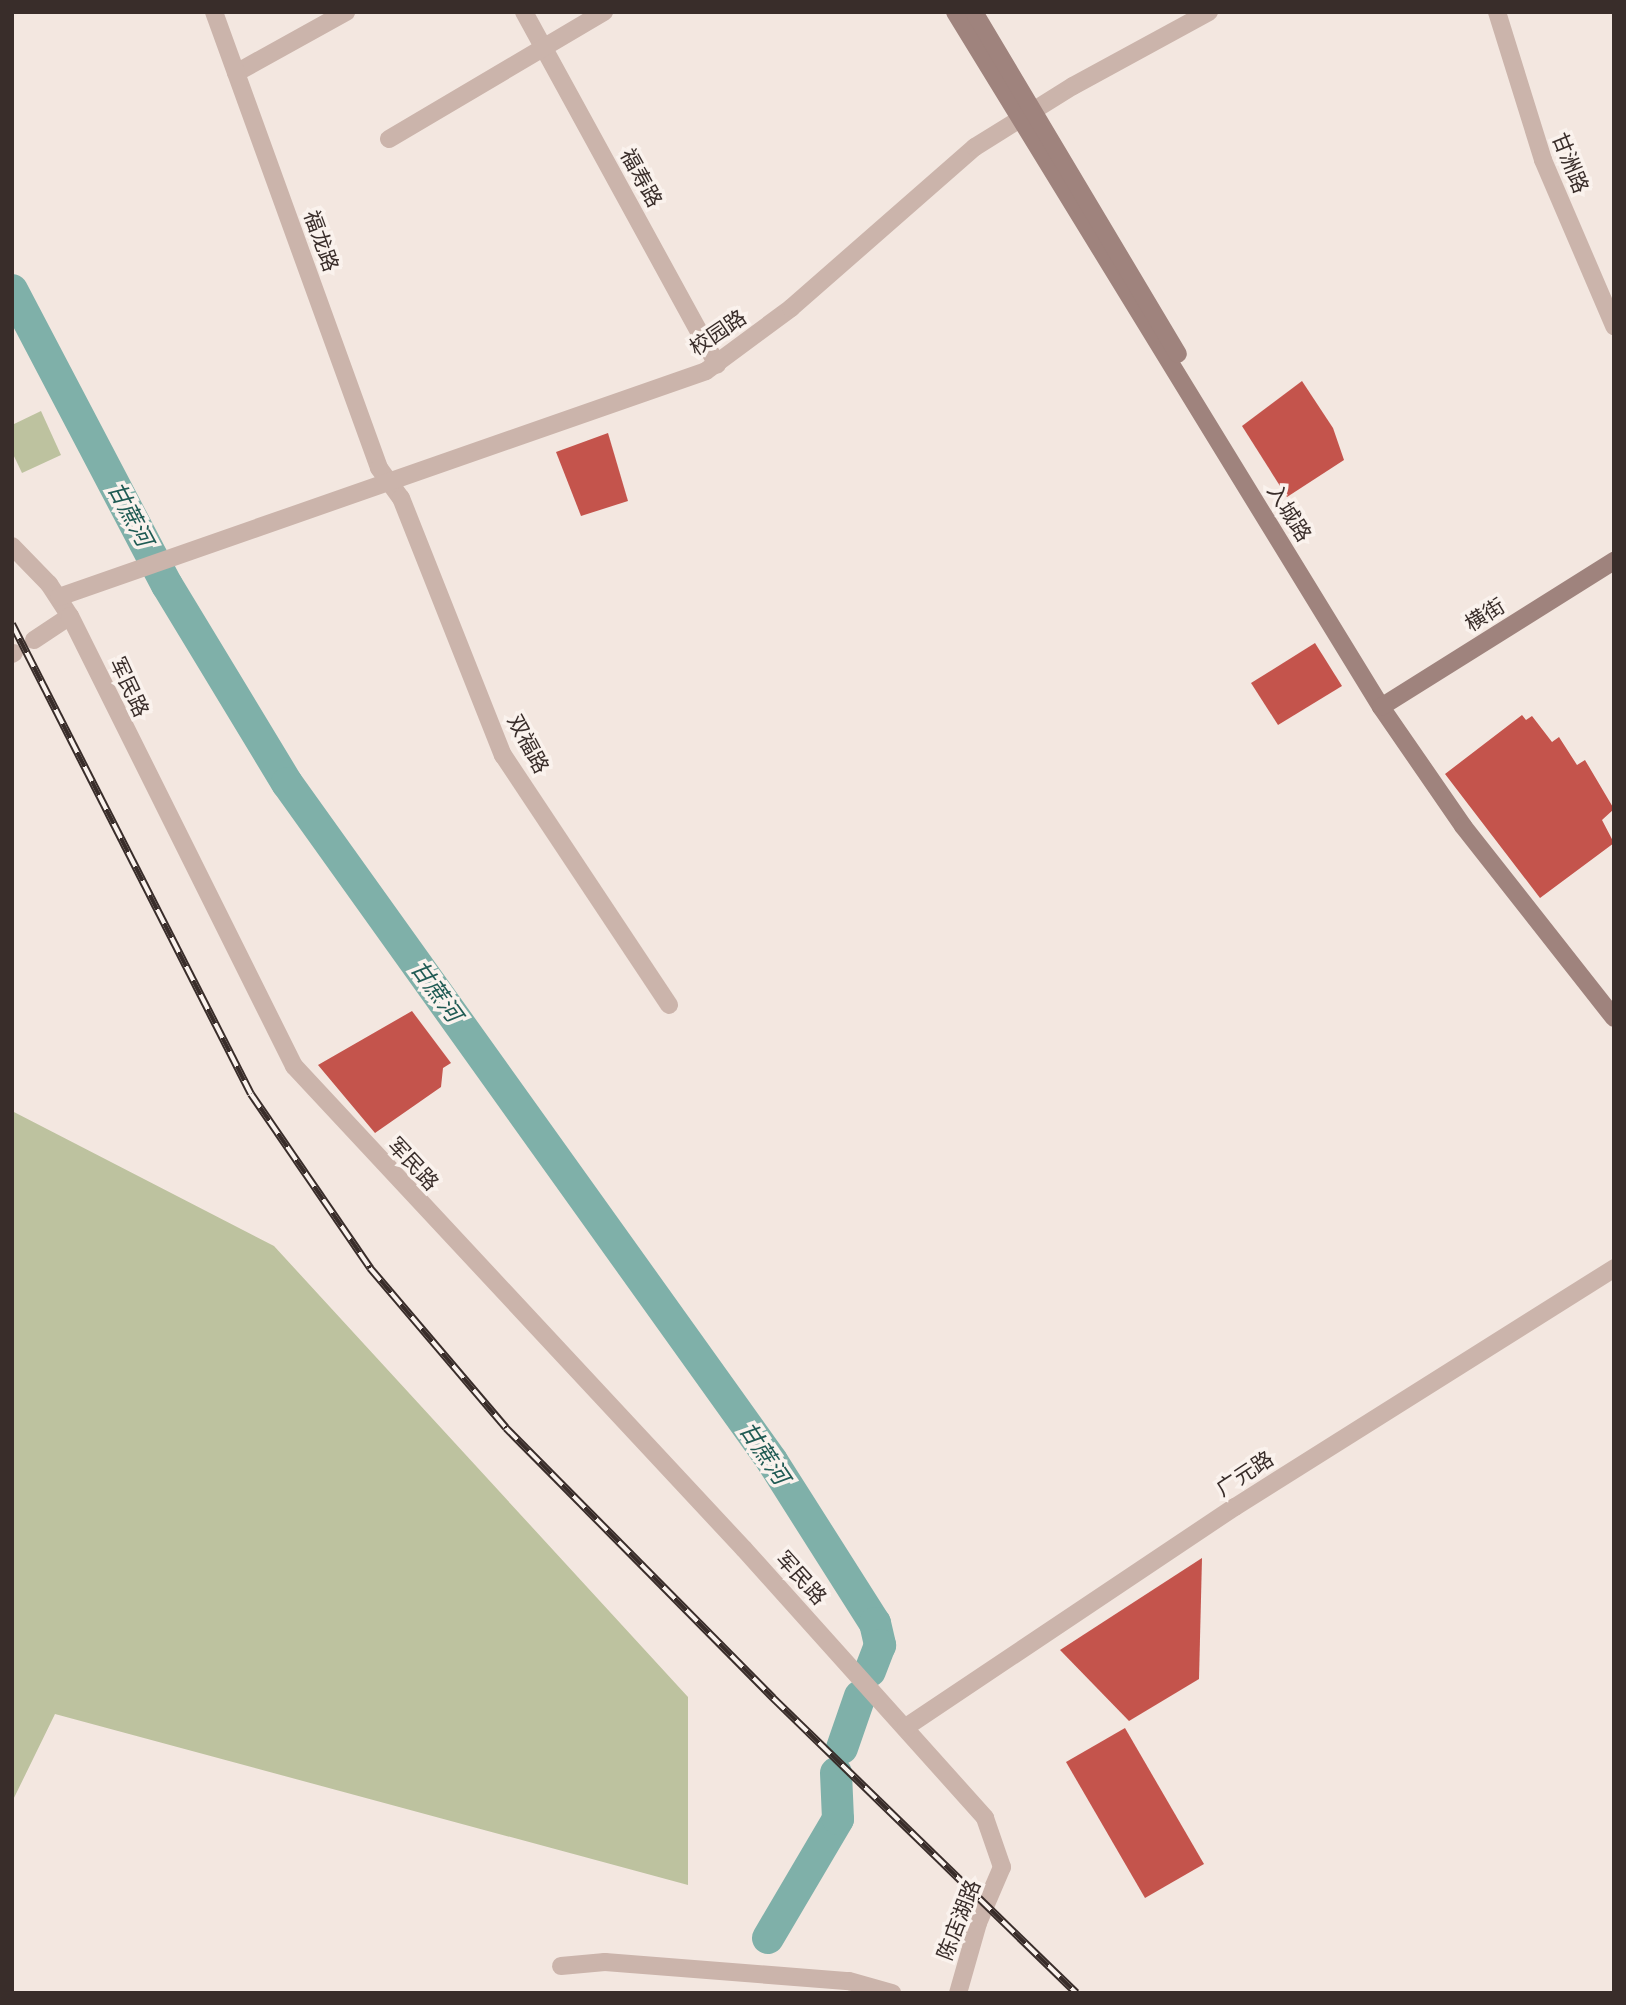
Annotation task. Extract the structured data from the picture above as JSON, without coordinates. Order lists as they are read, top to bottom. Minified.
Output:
{"streets":{"main road":["入城路","横街"],"street":["甘洲路","福寿路","福龙路","校园路","军民路","双福路","广元路","陈店湖路"]},"crossings":[["福寿路","校园路"],["福龙路","校园路"],["福龙路","双福路"],["校园路","入城路"],["校园路","军民路"],["校园路","双福路"],["入城路","横街"],["军民路","广元路"],["军民路","陈店湖路"],["广元路","陈店湖路"]],"water":["甘蔗河"]}
